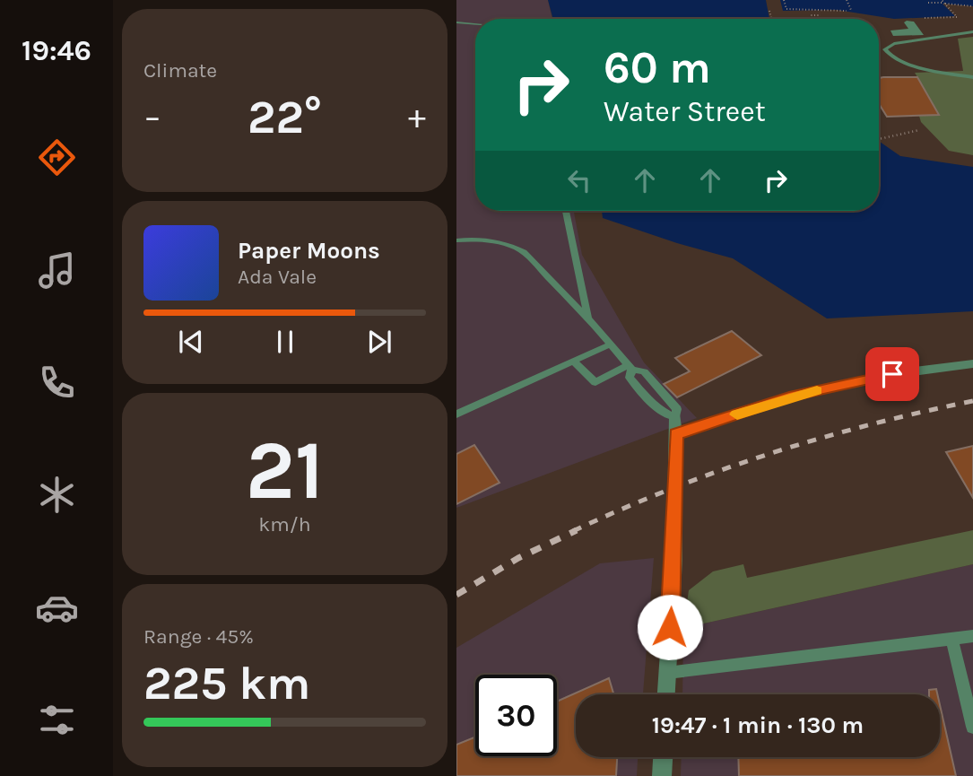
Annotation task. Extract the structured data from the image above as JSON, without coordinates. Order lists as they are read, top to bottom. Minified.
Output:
{"page":{"tabs":"19:46","tile":["Climate",["21","km/h"],["Range · 45%","225 km"]],"turn":["60 m","Water Street"],"heat":["−","22°","+"],"song":["Paper Moons","Ada Vale"],"limit":"30","trip":"19:47 · 1 min · 130 m"}}
